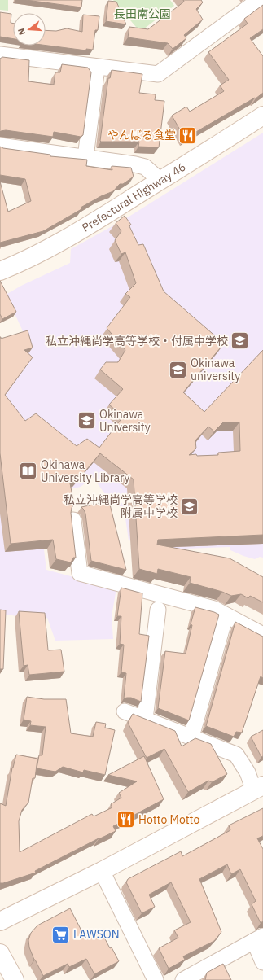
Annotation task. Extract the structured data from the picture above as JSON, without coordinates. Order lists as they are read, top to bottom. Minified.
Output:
{"streets":{"street":["Prefectural Highway 46"]},"parks":["長田南公園"],"places":{"restaurant":["やんばる食堂","Hotto Motto"],"school or university":["私立沖縄尚学高等学校・付属中学校","Okinawa university","Okinawa University","私立沖縄尚学高等学校 附属中学校"],"library":["Okinawa University Library"],"supermarket":["LAWSON"]},"north":"left"}
